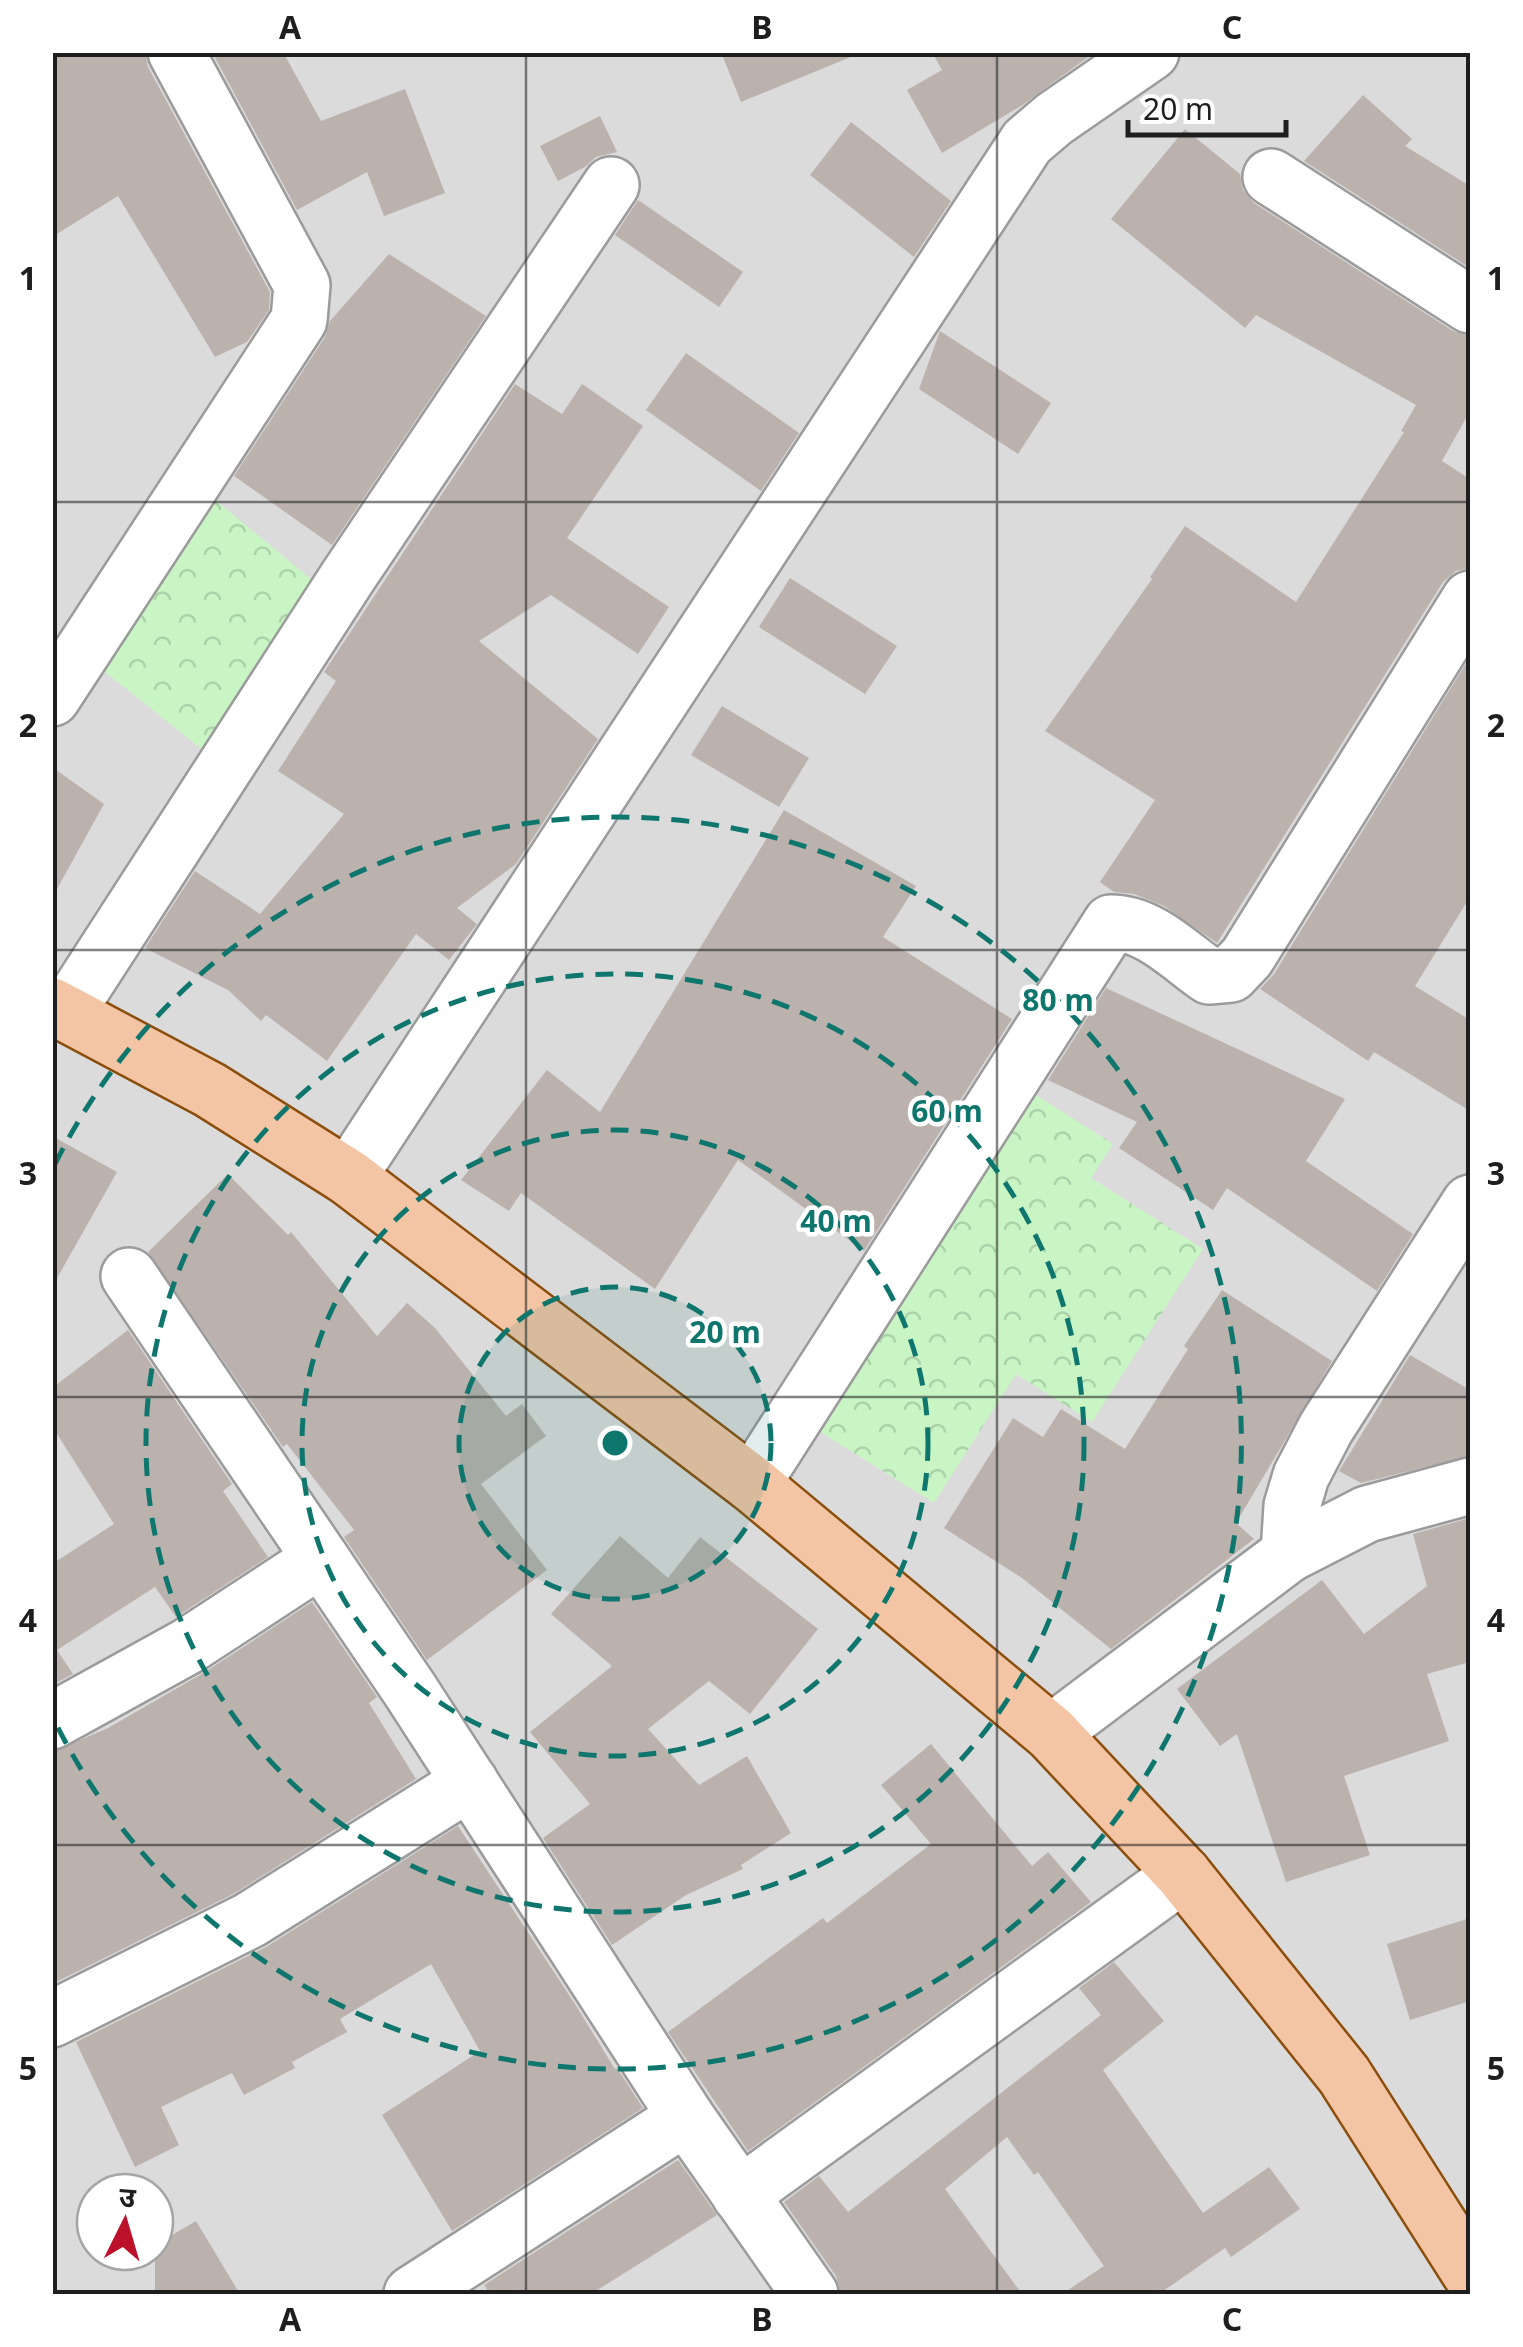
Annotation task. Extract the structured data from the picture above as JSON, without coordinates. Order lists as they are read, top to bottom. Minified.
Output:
{"scale_bar":"20 m","north":"top","grid":{"columns":["A","B","C"],"rows":["1","2","3","4","5"]},"rings":["80 m","60 m","40 m","20 m"]}
